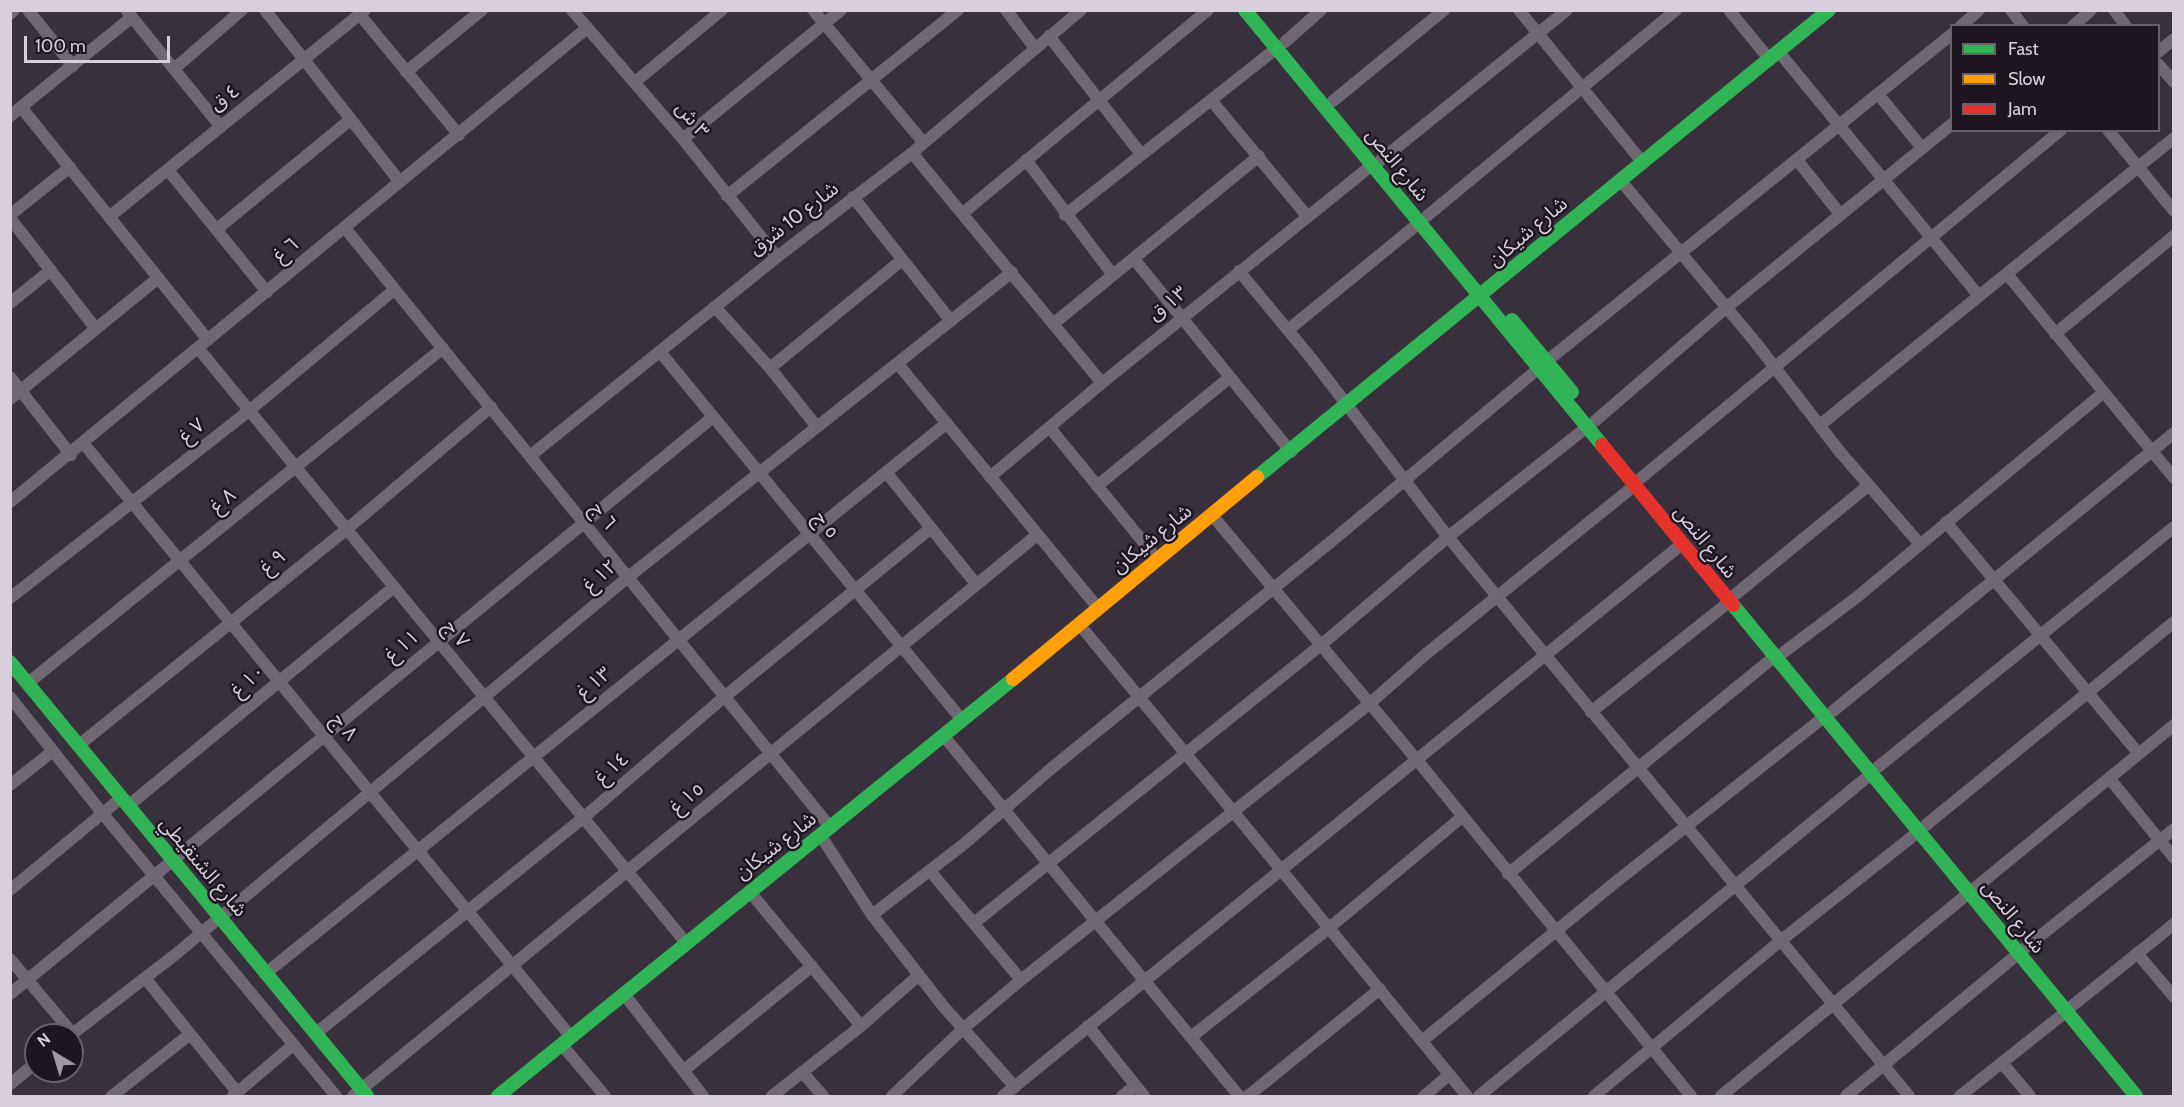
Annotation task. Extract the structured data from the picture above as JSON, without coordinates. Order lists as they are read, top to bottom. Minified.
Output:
{"streets":{"street":["٤ ق","٣ ش","شارع النص","شارع 10 شرق","شارع شيكان","٦ غ","١٣ ق","٧ غ","٨ غ","٦ ج","٥ ج","٩ غ","١٢ غ","٧ ج","١١ غ","١٠ غ","١٣ غ","٨ ج","١٤ غ","١٥ غ","شارع الشنقيطي"]},"crossings":[["٤ ق","٧ ج"],["٣ ش","شارع 10 شرق"],["٣ ش","٦ غ"],["شارع النص","شارع شيكان"],["شارع النص","١٣ ق"],["شارع 10 شرق","٦ ج"],["شارع 10 شرق","٥ ج"],["شارع شيكان","٦ ج"],["شارع شيكان","٥ ج"],["شارع شيكان","٧ ج"],["شارع شيكان","٨ ج"],["٦ غ","٦ ج"],["٦ غ","٧ ج"],["٦ غ","٨ ج"],["٧ غ","٦ ج"],["٧ غ","٧ ج"],["٧ غ","٨ ج"],["٨ غ","٦ ج"],["٨ غ","٧ ج"],["٨ غ","٨ ج"],["٨ غ","شارع الشنقيطي"],["٦ ج","٩ غ"],["٦ ج","١٢ غ"],["٦ ج","١١ غ"],["٦ ج","١٣ غ"],["٦ ج","١٤ غ"],["٦ ج","١٥ غ"],["٥ ج","١٢ غ"],["٥ ج","١١ غ"],["٥ ج","١٣ غ"],["٥ ج","١٤ غ"],["٥ ج","١٥ غ"],["٩ غ","٧ ج"],["٩ غ","٨ ج"],["٩ غ","شارع الشنقيطي"],["١٢ غ","٧ ج"],["١٢ غ","٨ ج"],["١٢ غ","شارع الشنقيطي"],["٧ ج","١١ غ"],["٧ ج","١٠ غ"],["٧ ج","١٣ غ"],["٧ ج","١٤ غ"],["٧ ج","١٥ غ"],["١١ غ","٨ ج"],["١١ غ","شارع الشنقيطي"],["١٠ غ","٨ ج"],["١٠ غ","شارع الشنقيطي"],["١٣ غ","٨ ج"],["١٣ غ","شارع الشنقيطي"],["٨ ج","١٤ غ"],["٨ ج","١٥ غ"],["١٤ غ","شارع الشنقيطي"],["١٥ غ","شارع الشنقيطي"]],"legend":["Fast","Slow","Jam"],"scale_bar":"100 m","north":"top left"}
